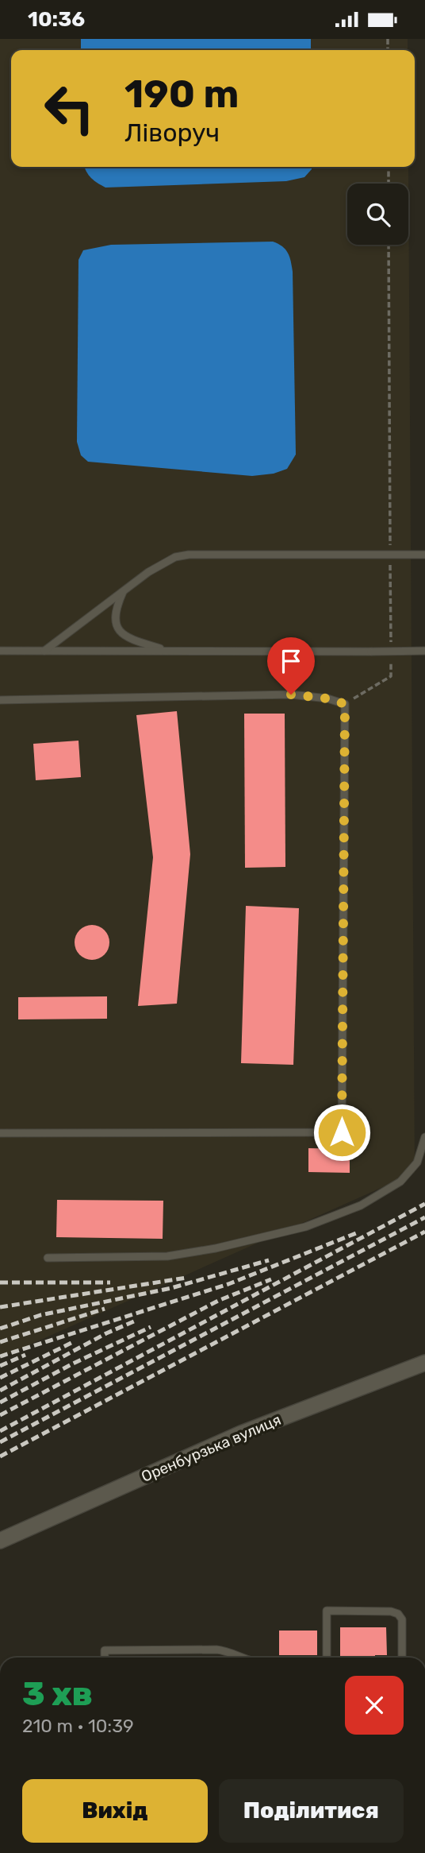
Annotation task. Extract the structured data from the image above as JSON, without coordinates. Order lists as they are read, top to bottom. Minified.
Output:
{"streets":{"street":["Оренбурзька вулиця"]},"page":{"status":"10:36","turn":["190 m","Ліворуч"],"heading":["3 хв","210 m · 10:39"],"buttons":["Вихід","Поділитися"]}}
